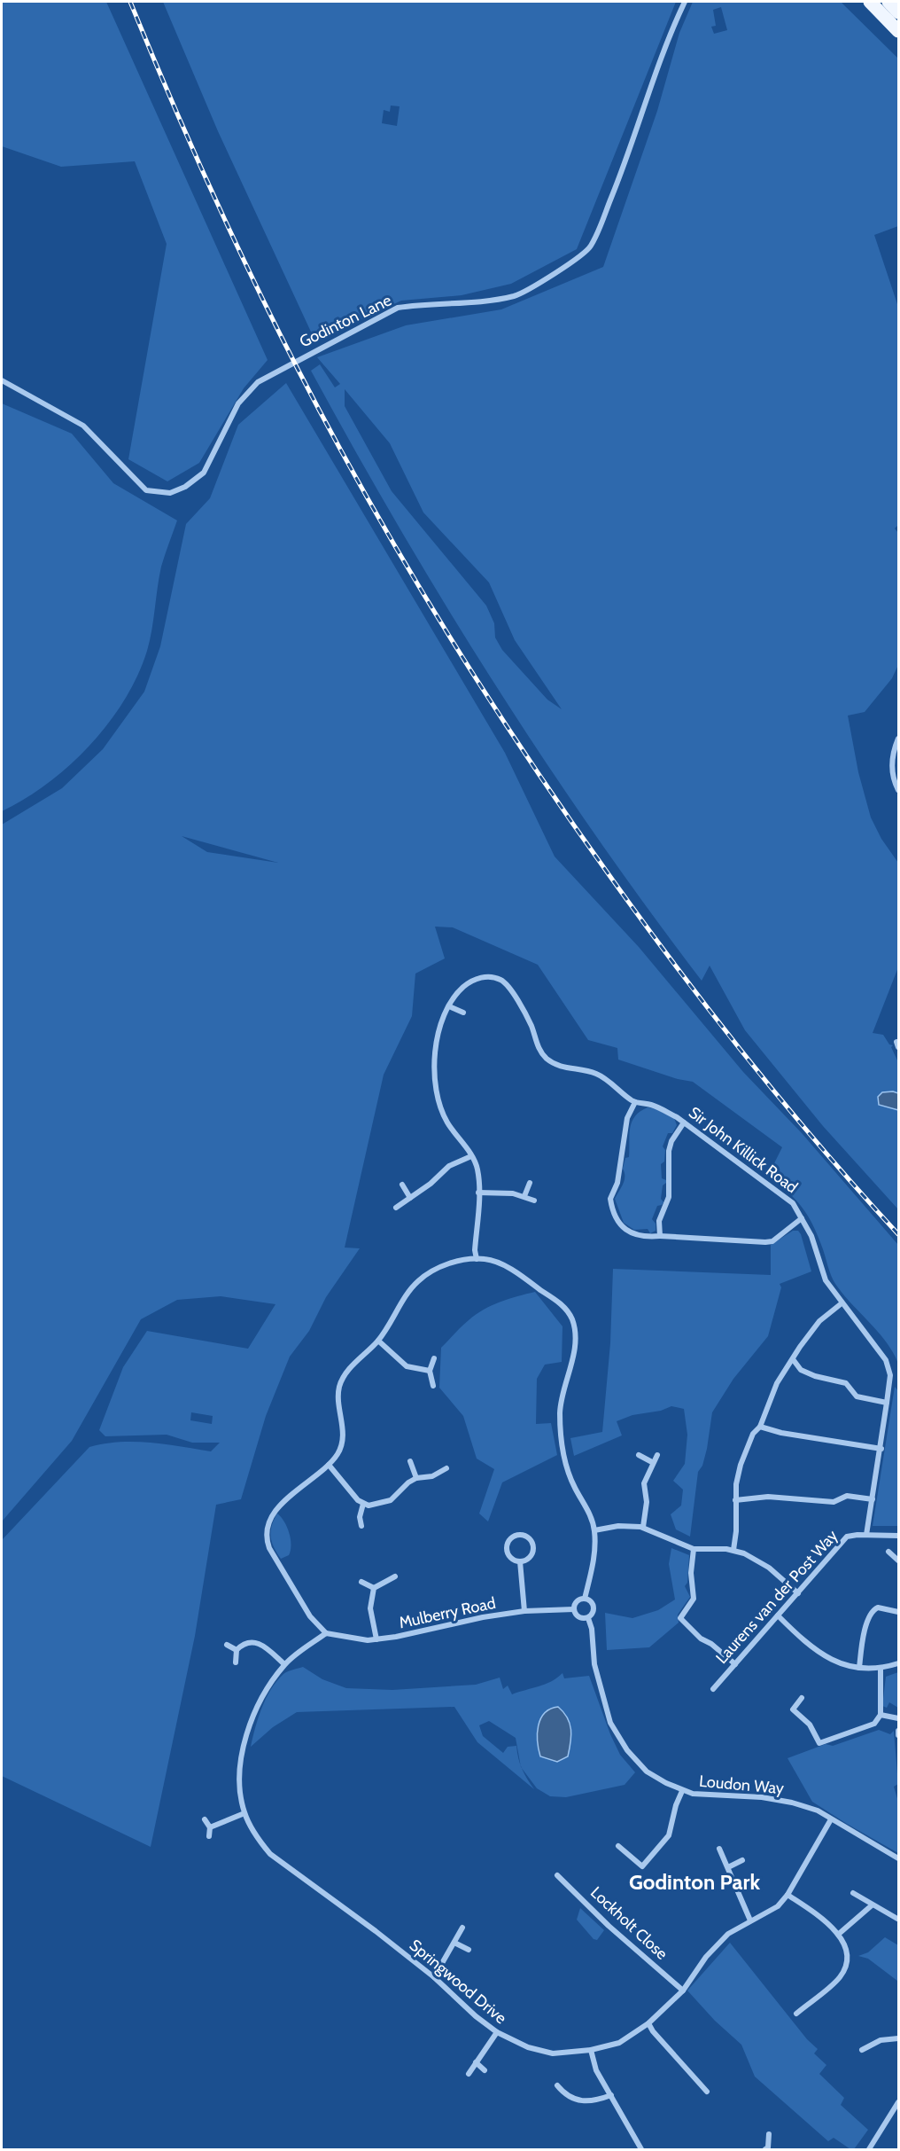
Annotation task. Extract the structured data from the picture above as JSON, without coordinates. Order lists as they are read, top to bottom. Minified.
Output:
{"streets":{"street":["Godinton Lane","Sir John Killick Road","Laurens van der Post Way","Mulberry Road","Loudon Way","Lockholt Close","Springwood Drive"]},"crossings":[["Sir John Killick Road","Laurens van der Post Way"],["Mulberry Road","Loudon Way"],["Mulberry Road","Springwood Drive"],["Loudon Way","Springwood Drive"],["Lockholt Close","Springwood Drive"]],"districts":["Godinton Park"]}
